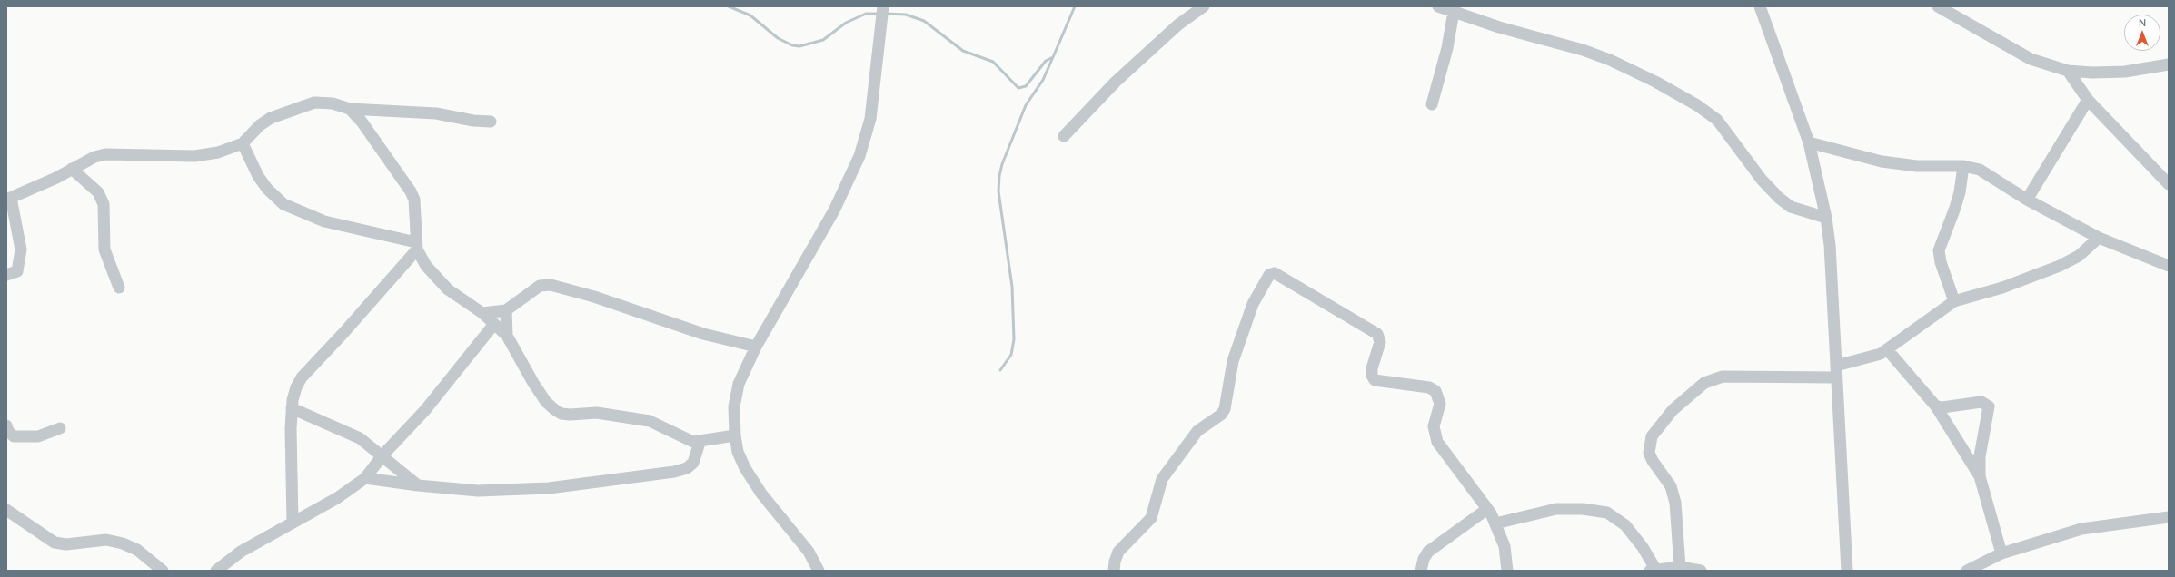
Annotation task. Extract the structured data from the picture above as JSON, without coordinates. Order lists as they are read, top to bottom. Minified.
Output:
{"north":"top"}
